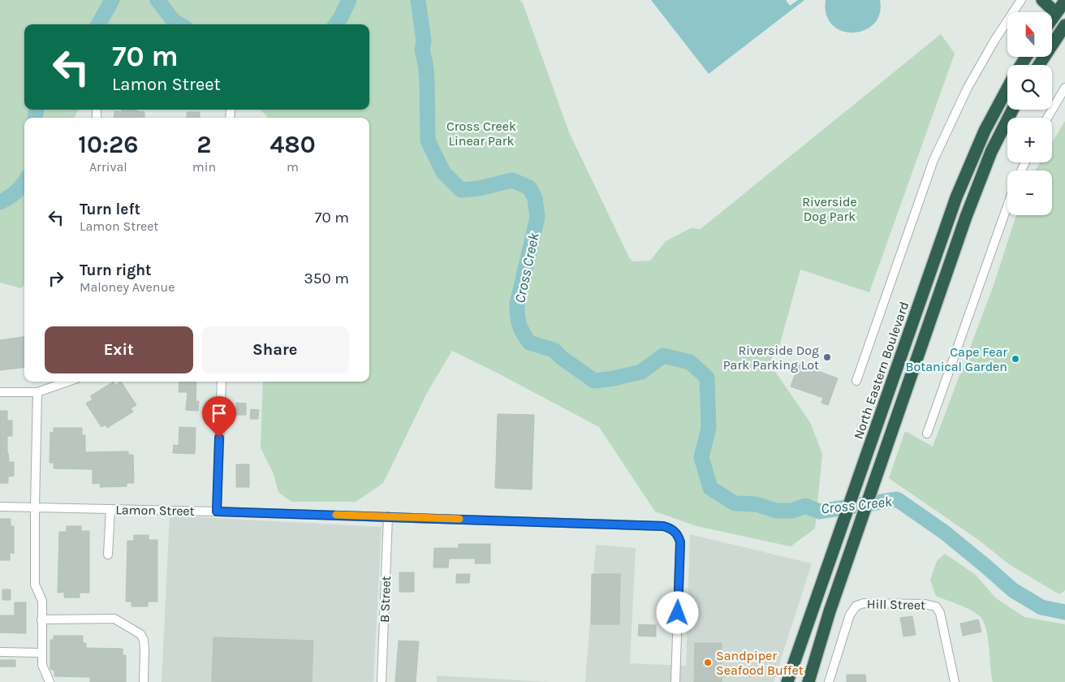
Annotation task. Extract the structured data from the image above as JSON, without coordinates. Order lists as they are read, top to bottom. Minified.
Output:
{"streets":{"highway":["North Eastern Boulevard"],"street":["Lamon Street","B Street","Hill Street"]},"crossings":[["Lamon Street","B Street"]],"water":["Cross Creek"],"parks":["Cross Creek Linear Park","Riverside Dog Park"],"places":["Riverside Dog Park Parking Lot","Cape Fear Botanical Garden","Sandpiper Seafood Buffet"],"north":"top","page":{"map_buttons":["+","−"],"turn":["70 m","Lamon Street"],"eta":["10:26","Arrival","2","min","480","m"],"list":[{"name":"Turn left","note":"Lamon Street","value":"70 m"},{"name":"Turn right","note":"Maloney Avenue","value":"350 m"}],"buttons":["Exit","Share"]}}
